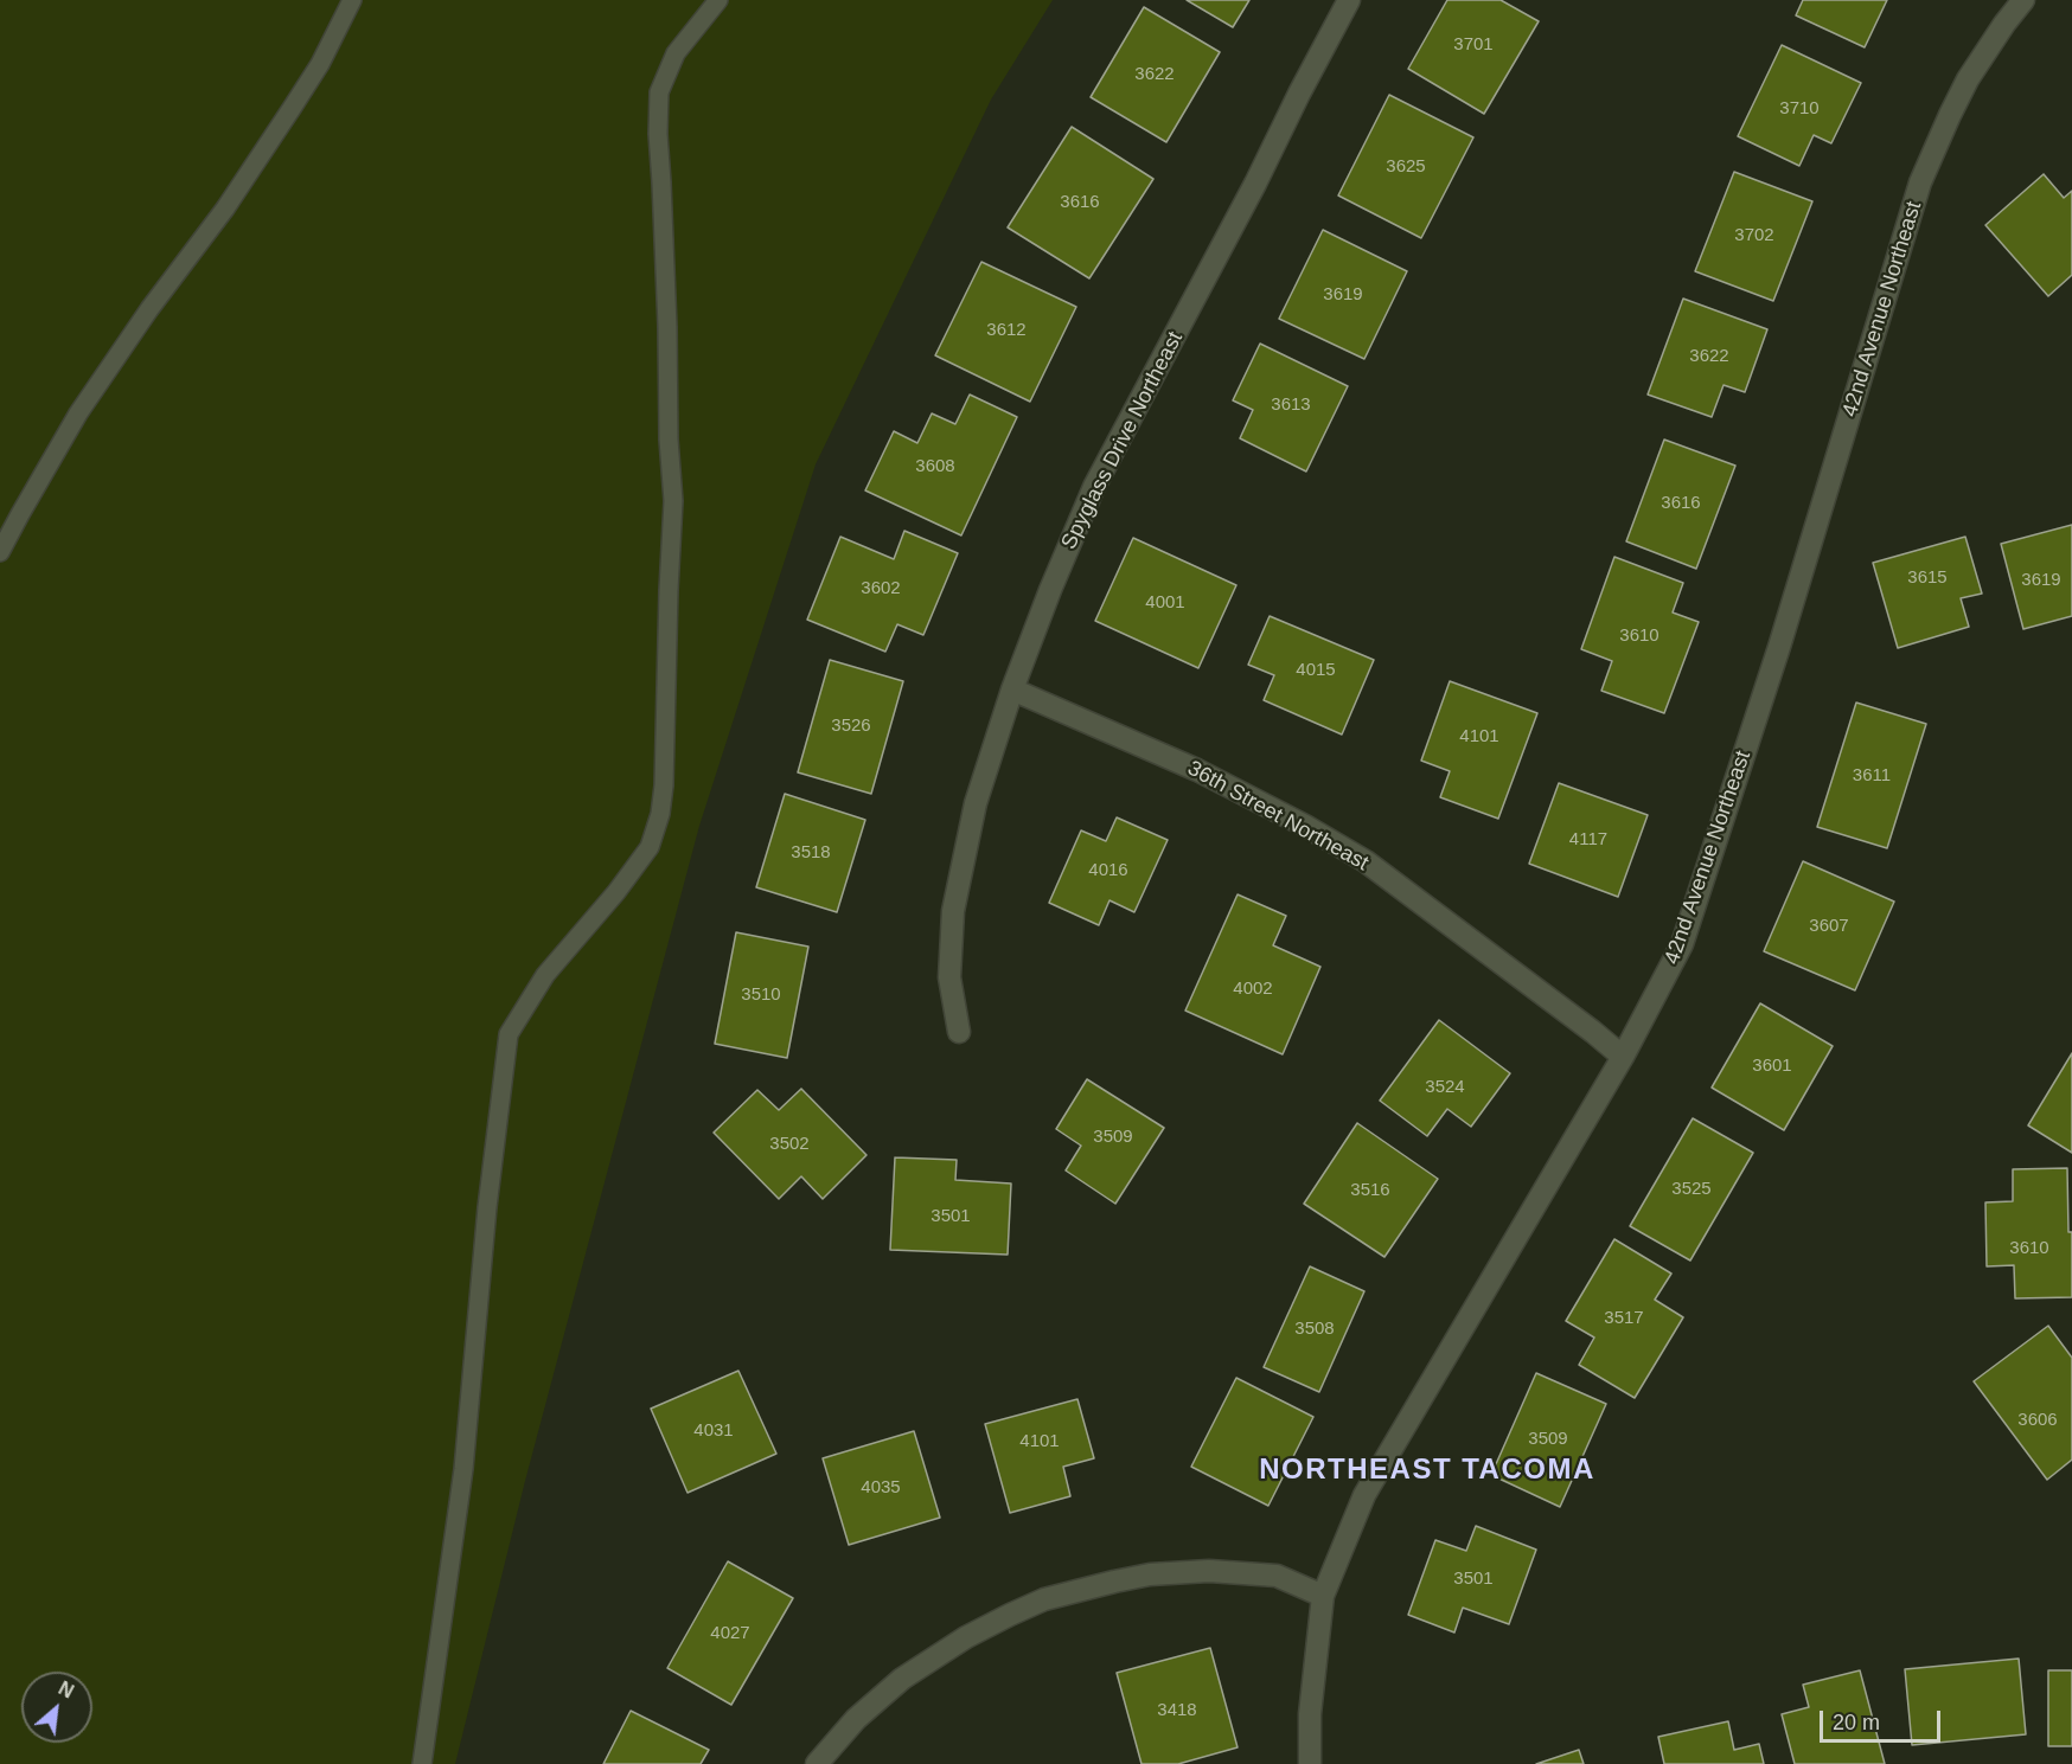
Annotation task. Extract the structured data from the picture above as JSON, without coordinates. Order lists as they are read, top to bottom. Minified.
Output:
{"streets":{"street":["42nd Avenue Northeast","Spyglass Drive Northeast","36th Street Northeast"]},"crossings":[["42nd Avenue Northeast","36th Street Northeast"],["Spyglass Drive Northeast","36th Street Northeast"]],"districts":["NORTHEAST TACOMA"],"house_numbers":["3701","3622","3710","3625","3616","3702","3619","3612","3622","3613","3608","3616","3615","3619","3602","4001","3610","4015","3526","4101","3611","4117","3518","4016","3607","4002","3510","3601","3524","3509","3502","3525","3516","3501","3610","3517","3508","3606","4031","3509","4101","4035","3501","4027","3418"],"scale_bar":"20 m","north":"top right"}
